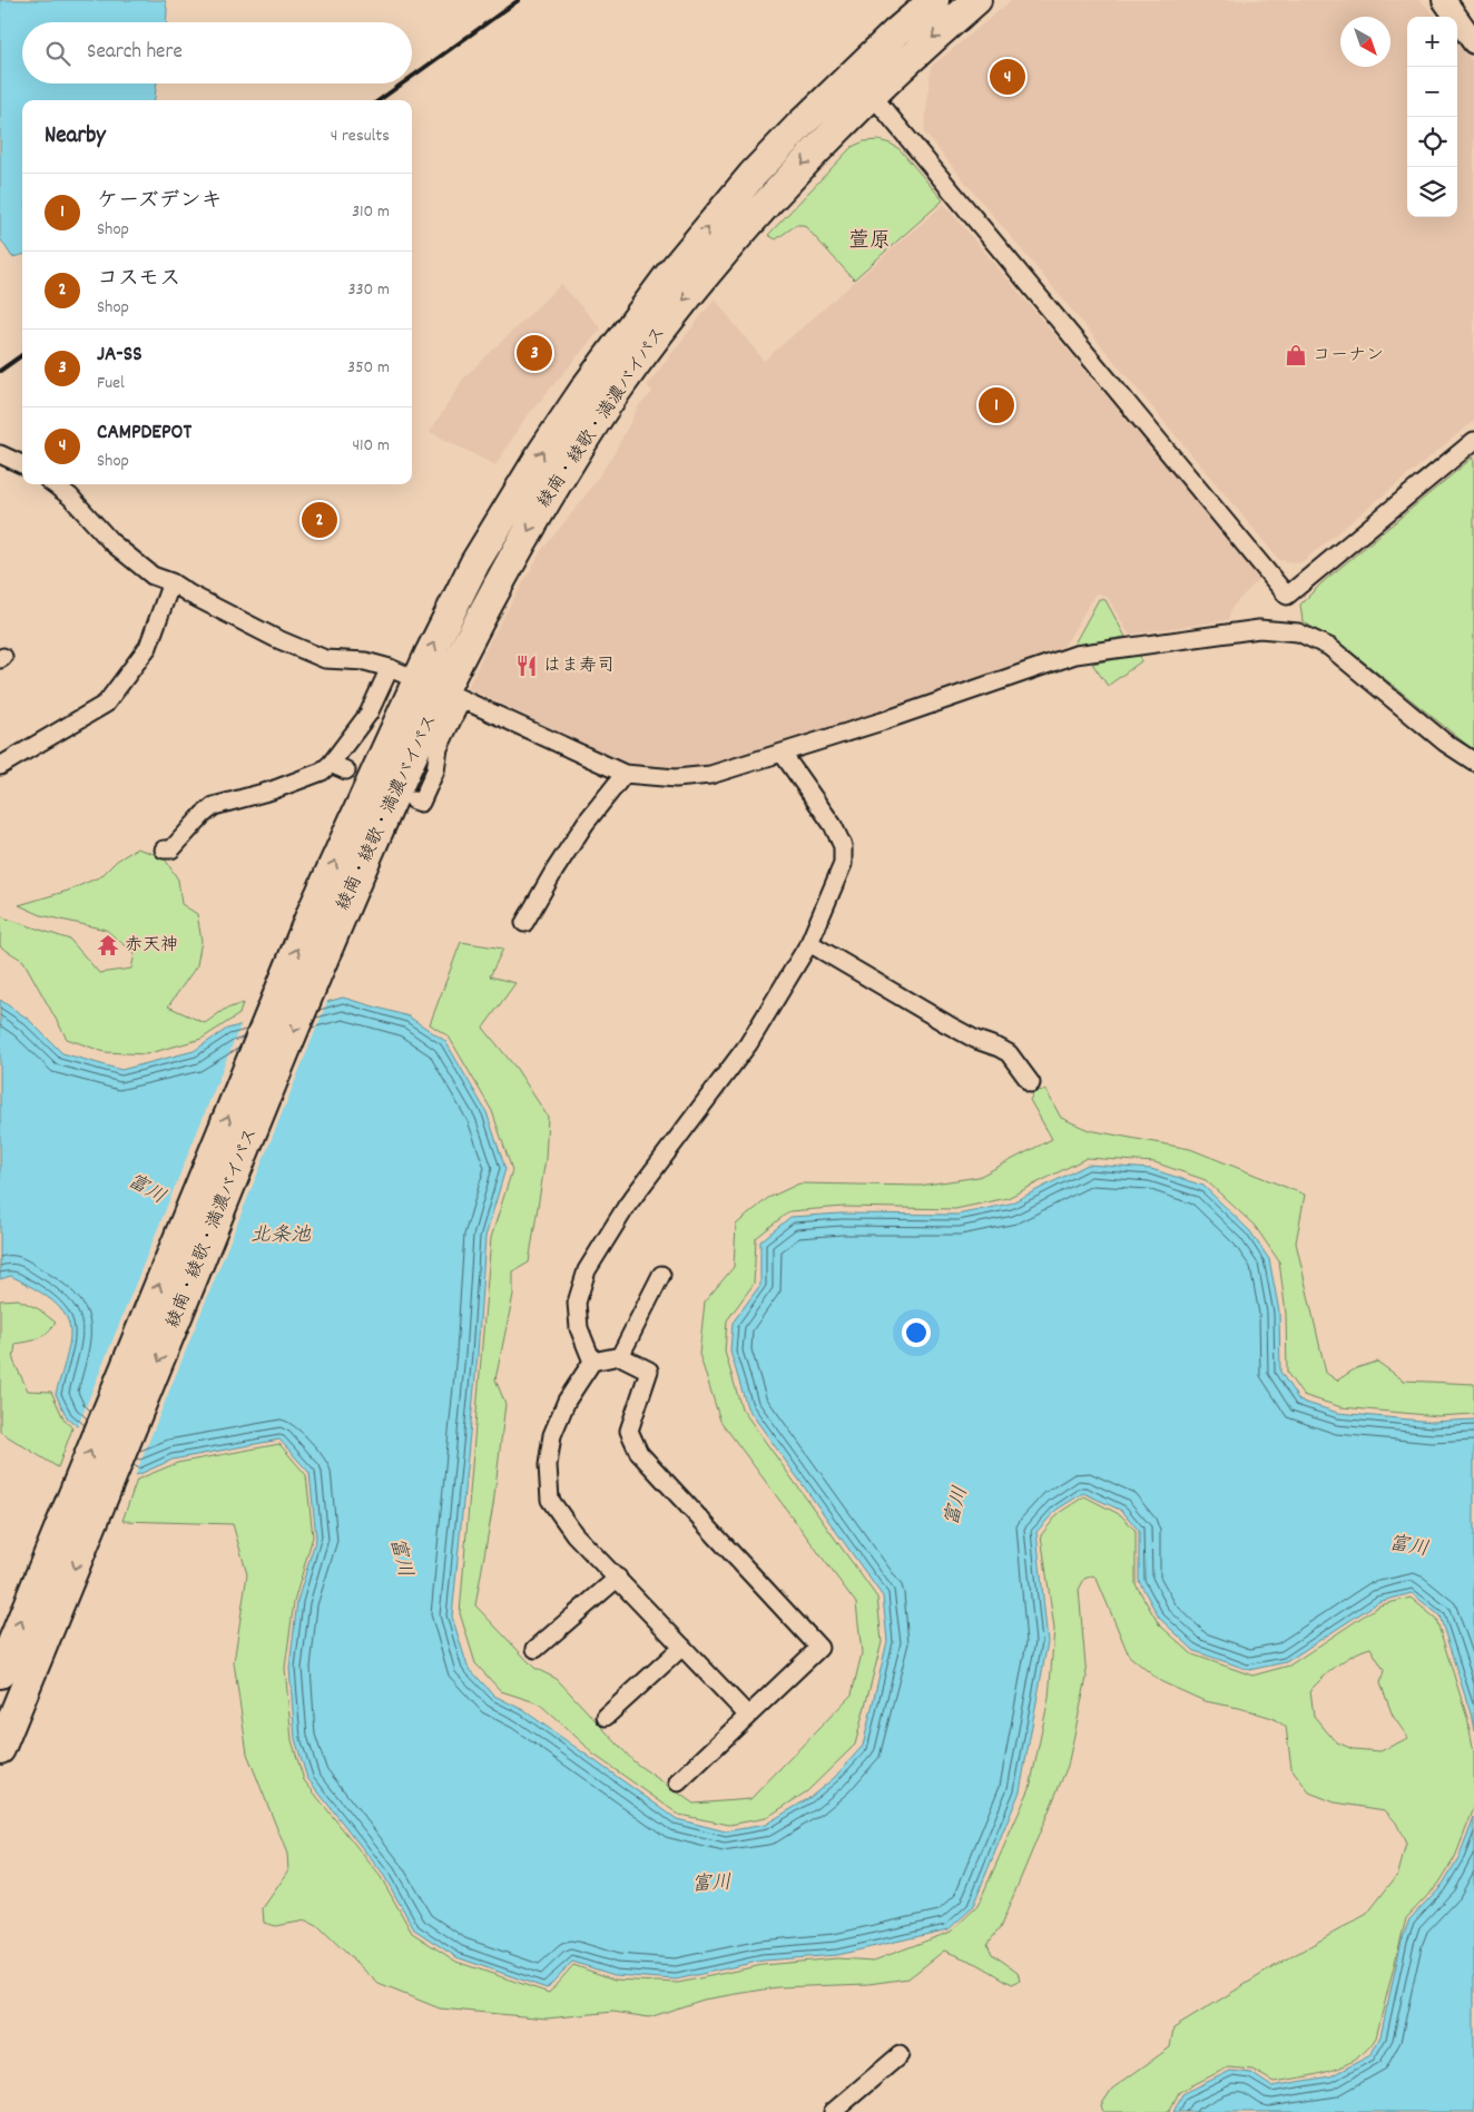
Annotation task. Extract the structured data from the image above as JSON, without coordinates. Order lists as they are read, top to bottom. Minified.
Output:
{"streets":{"highway":["綾南・綾歌・満濃バイパス"]},"districts":["萱原"],"water":["富川","北条池"],"places":{"shop":["コーナン"],"restaurant":["はま寿司"],"temple":["赤天神"]},"north":"bottom right","page":{"map_buttons":["+","−"],"search":"Search here","pins":["4","3","1","2"],"heading":["Nearby","4 results"],"list":[{"mark":"1","name":"ケーズデンキ","note":"Shop","value":"310 m"},{"mark":"2","name":"コスモス","note":"Shop","value":"330 m"},{"mark":"3","name":"JA-SS","note":"Fuel","value":"350 m"},{"mark":"4","name":"CAMPDEPOT","note":"Shop","value":"410 m"}]}}
